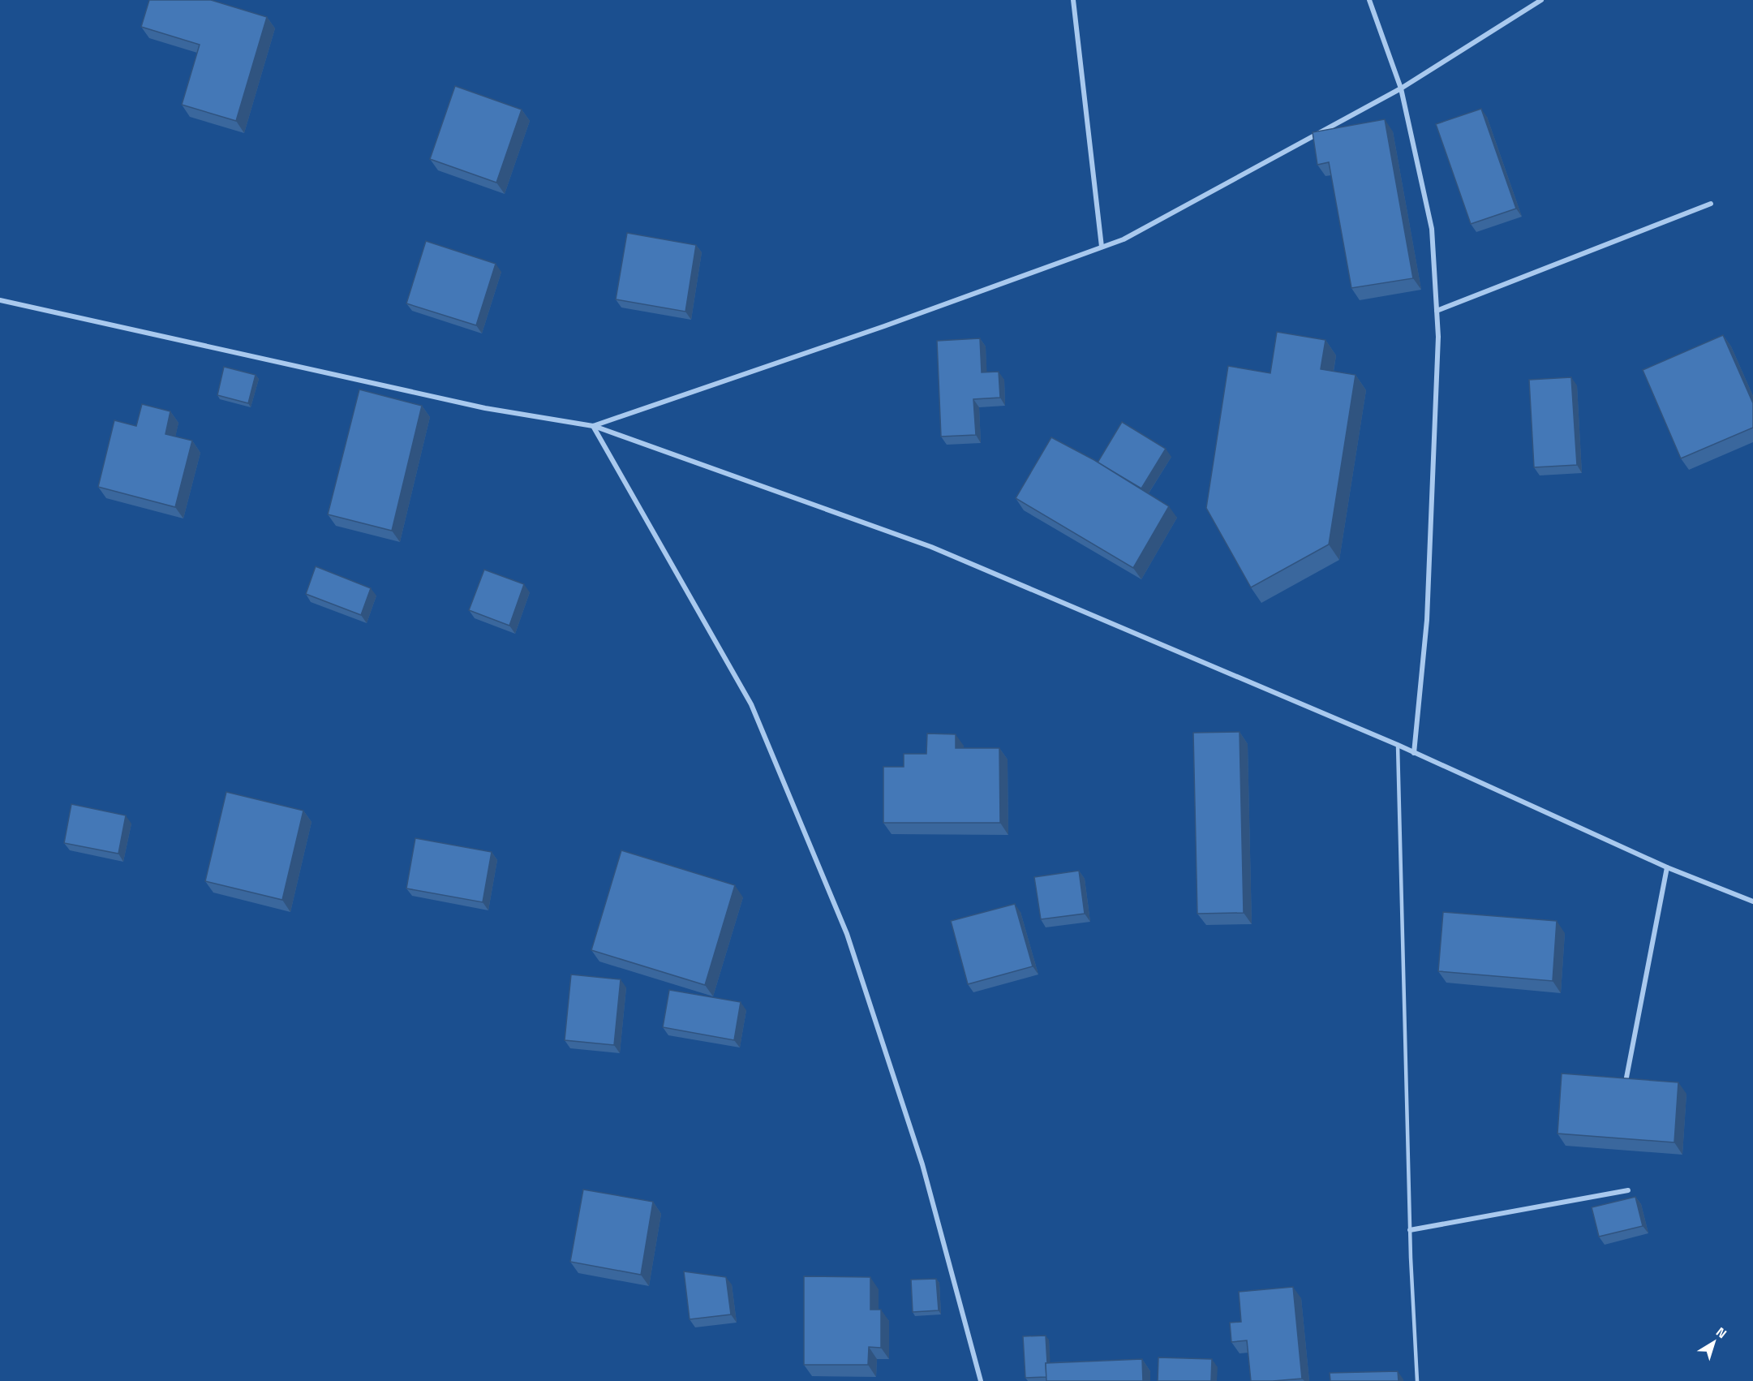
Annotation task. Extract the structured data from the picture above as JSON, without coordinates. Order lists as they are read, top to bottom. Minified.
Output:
{"north":"top right"}
